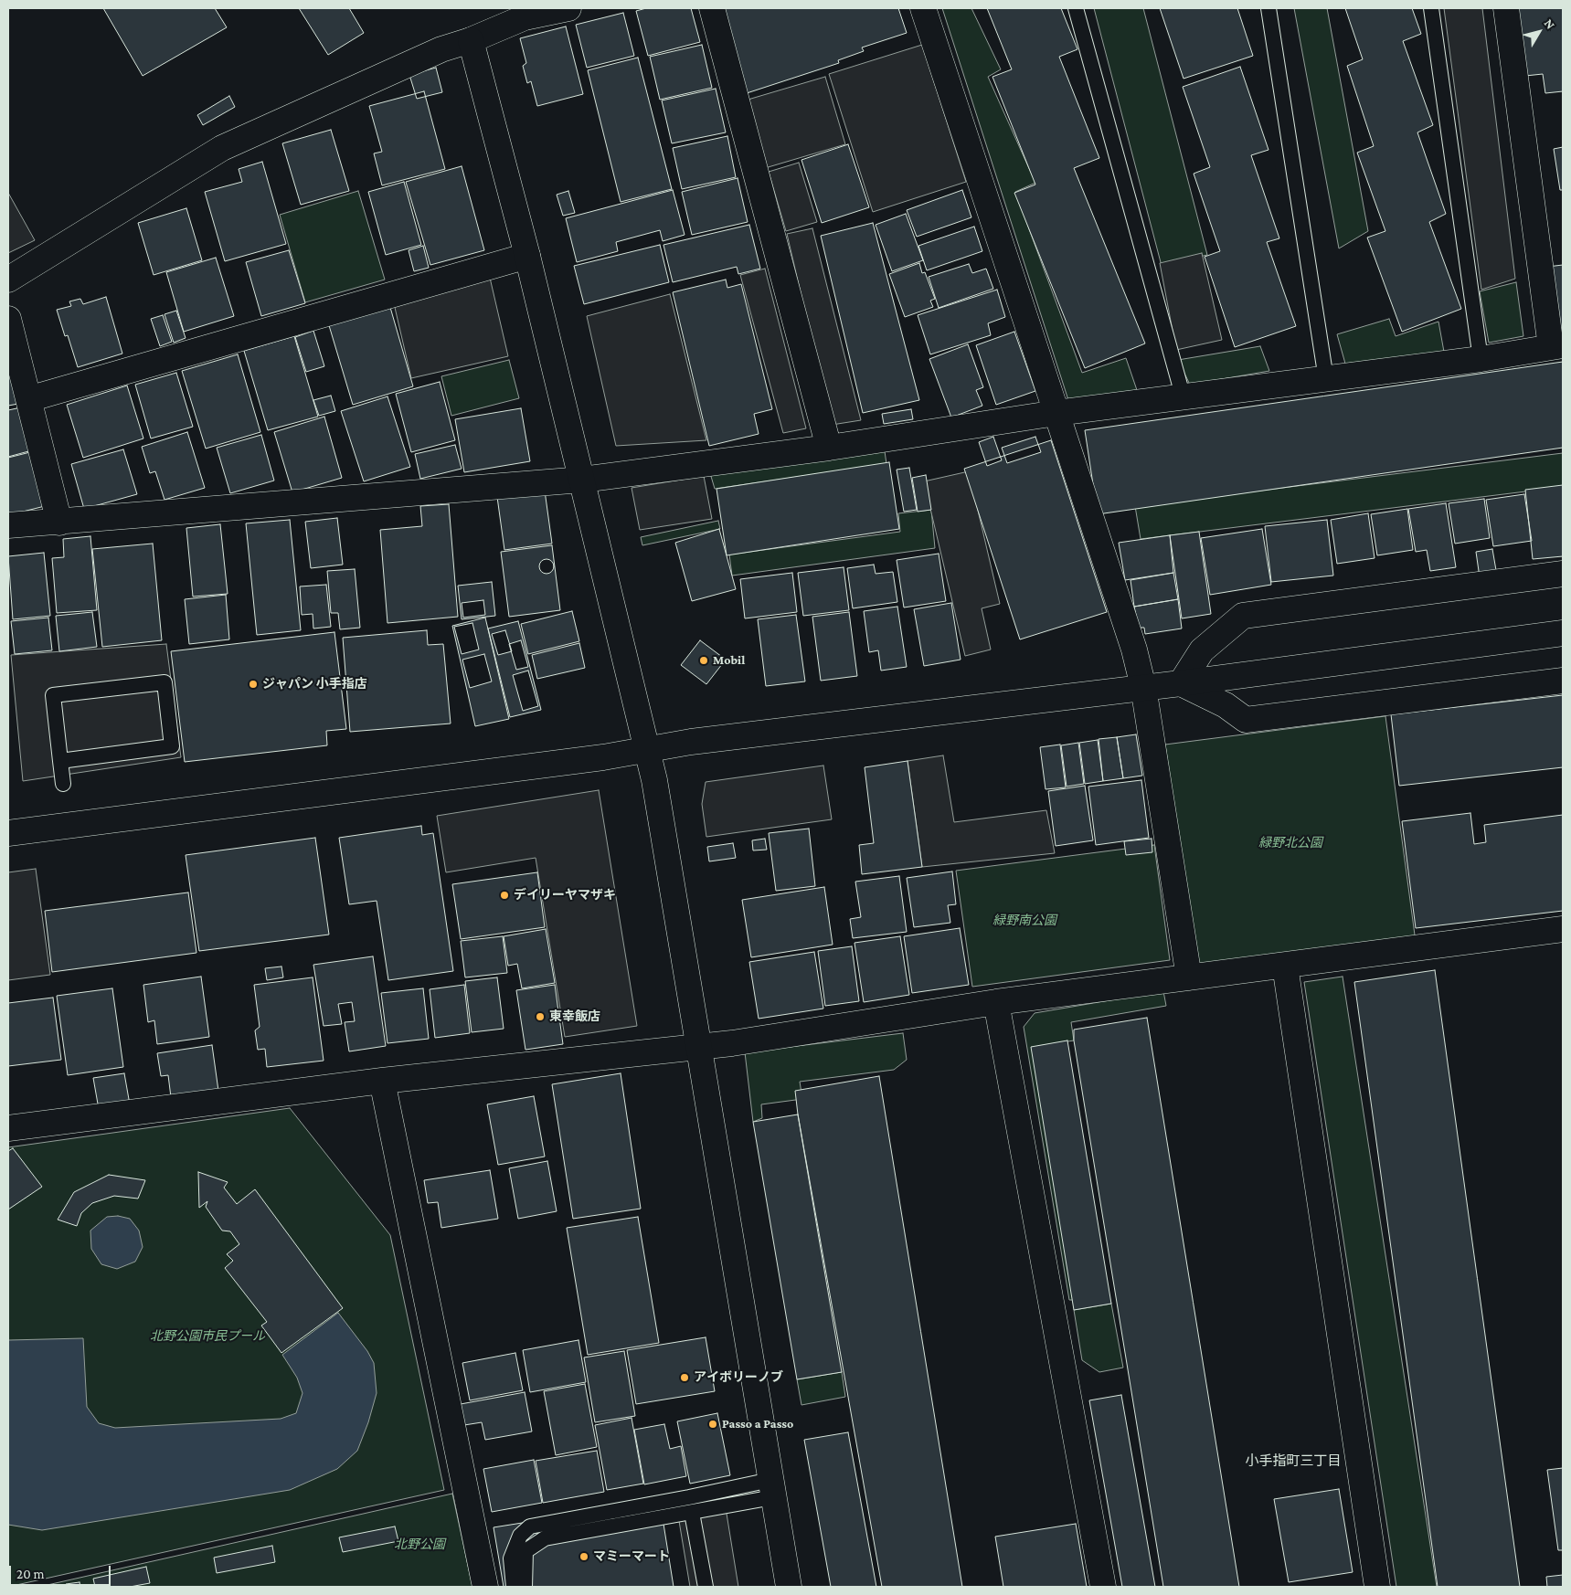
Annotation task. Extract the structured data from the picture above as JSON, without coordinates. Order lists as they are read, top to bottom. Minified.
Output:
{"districts":["小手指町三丁目"],"parks":["緑野北公園","緑野南公園","北野公園市民プール","北野公園"],"places":["Mobil","ジャパン 小手指店","デイリーヤマザキ","東幸飯店","アイボリーノブ","Passo a Passo","マミーマート"],"scale_bar":"20 m","north":"top right"}
